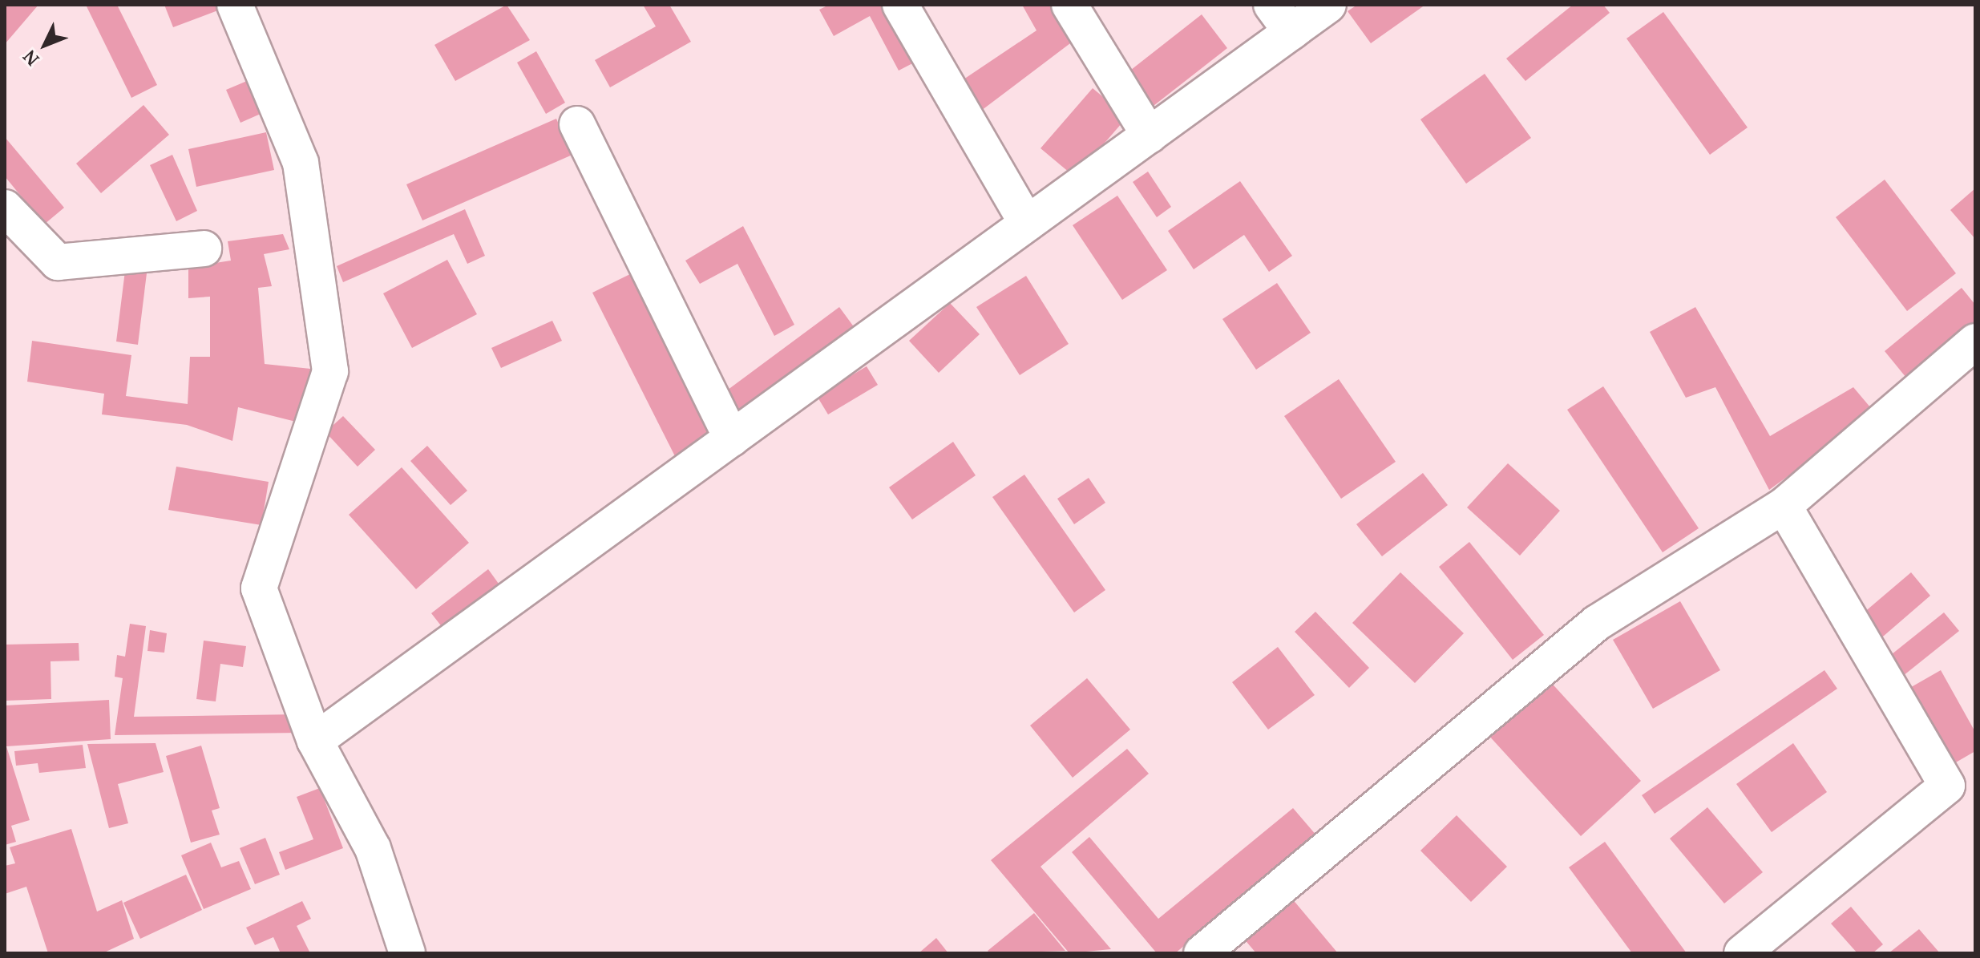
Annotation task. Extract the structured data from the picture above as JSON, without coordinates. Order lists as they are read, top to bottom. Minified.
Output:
{"north":"bottom left"}
